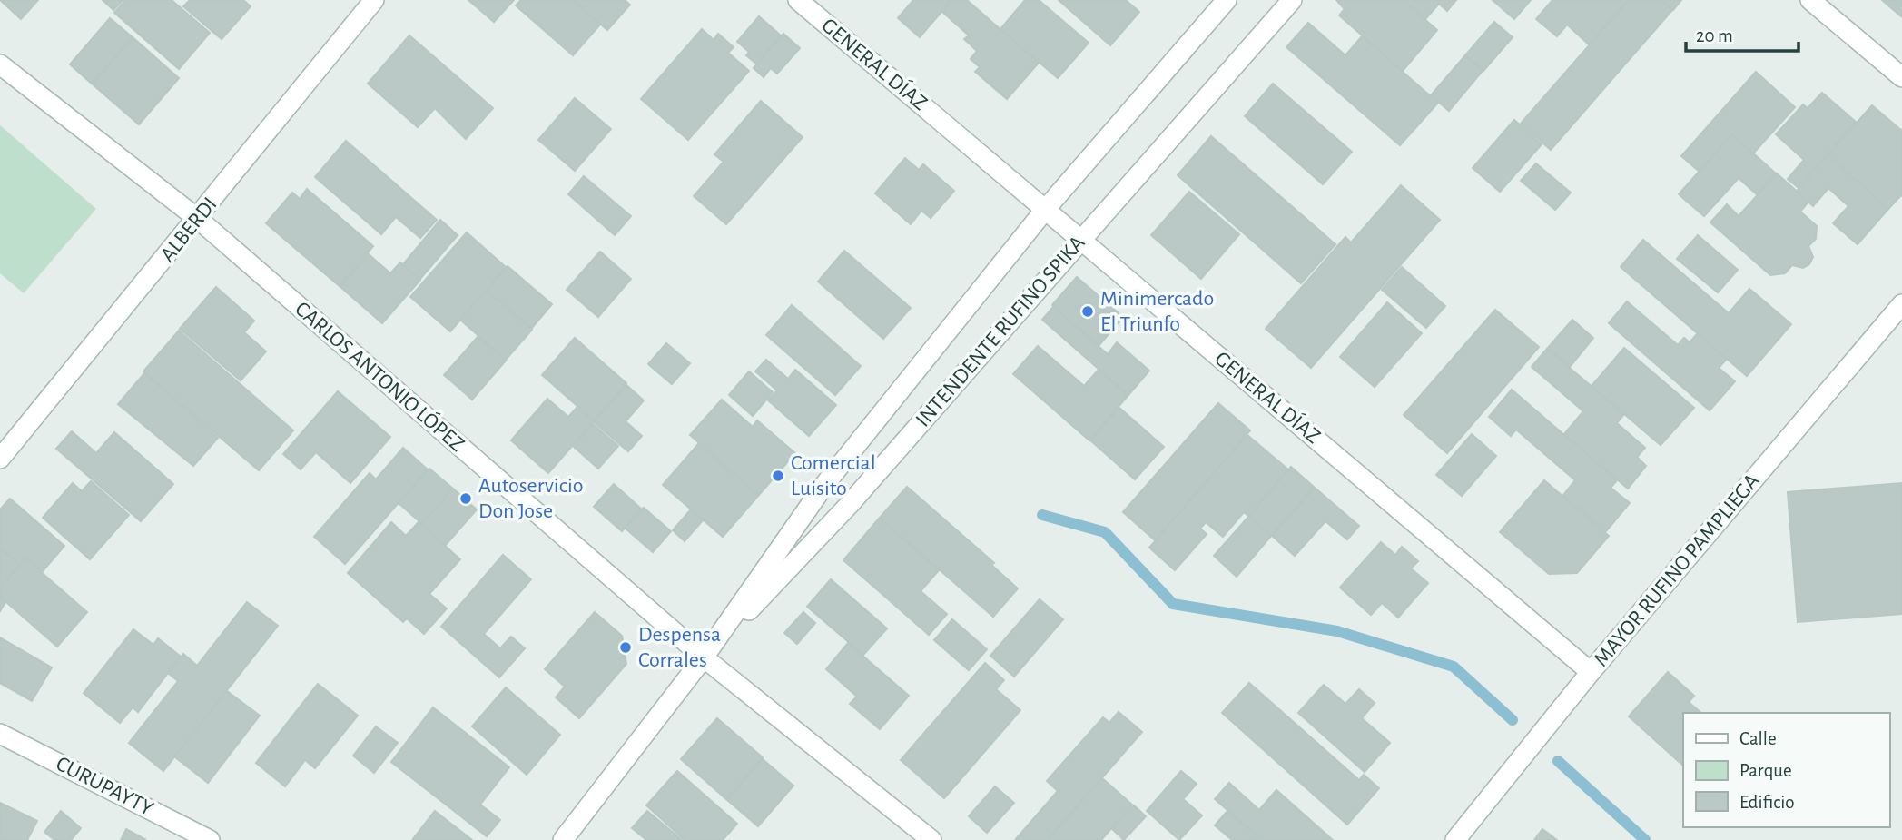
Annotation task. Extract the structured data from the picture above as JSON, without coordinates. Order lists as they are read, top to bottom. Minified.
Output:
{"streets":{"street":["GENERAL DÍAZ","ALBERDI","INTENDENTE RUFINO SPIKA","CARLOS ANTONIO LÓPEZ","MAYOR RUFINO PAMPLIEGA","CURUPAYTY"]},"crossings":[["GENERAL DÍAZ","INTENDENTE RUFINO SPIKA"],["GENERAL DÍAZ","MAYOR RUFINO PAMPLIEGA"],["ALBERDI","CARLOS ANTONIO LÓPEZ"],["INTENDENTE RUFINO SPIKA","CARLOS ANTONIO LÓPEZ"]],"places":["Minimercado El Triunfo","Comercial Luisito","Autoservicio Don Jose","Despensa Corrales"],"legend":["Calle","Parque","Edificio"],"scale_bar":"20 m"}
